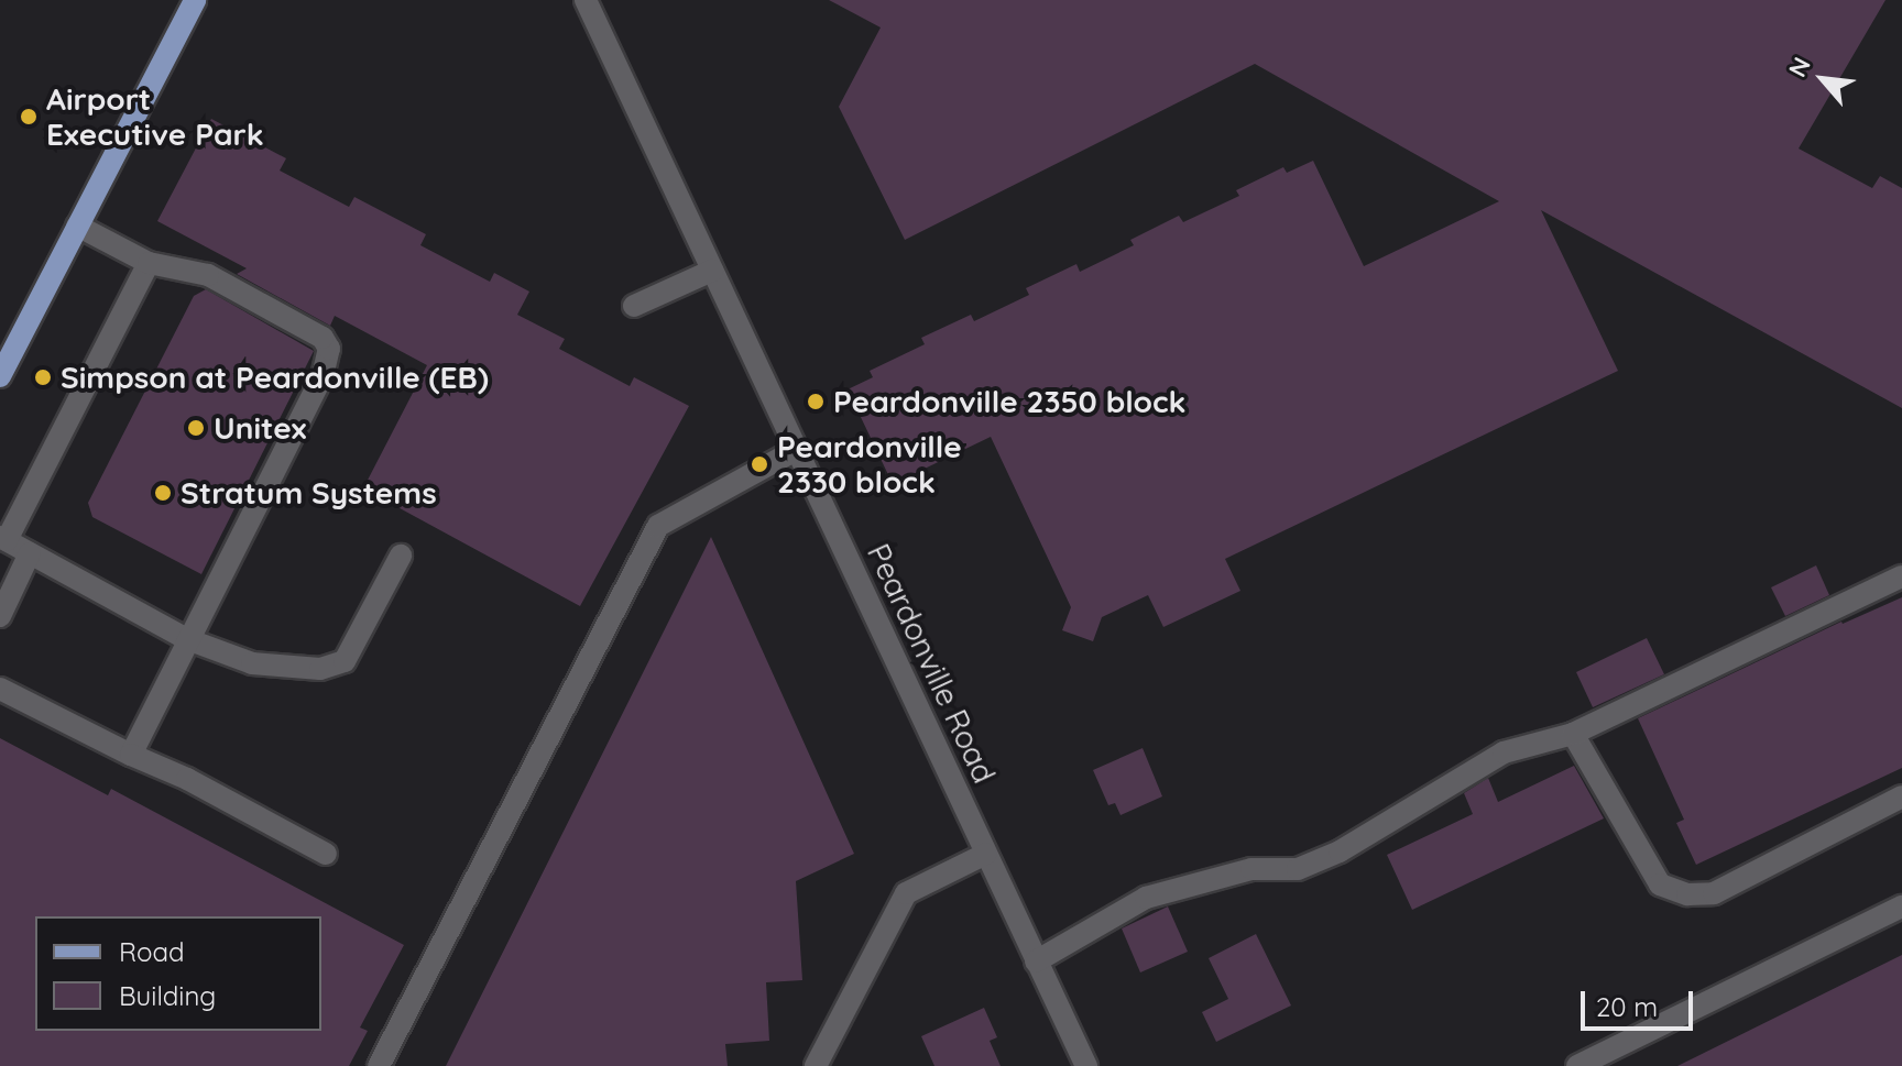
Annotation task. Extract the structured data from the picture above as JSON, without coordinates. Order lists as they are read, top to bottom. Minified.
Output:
{"streets":{"street":["Peardonville Road"]},"places":["Airport Executive Park","Simpson at Peardonville (EB)","Peardonville 2350 block","Unitex","Peardonville 2330 block","Stratum Systems"],"legend":["Road","Building"],"scale_bar":"20 m","north":"top left"}
